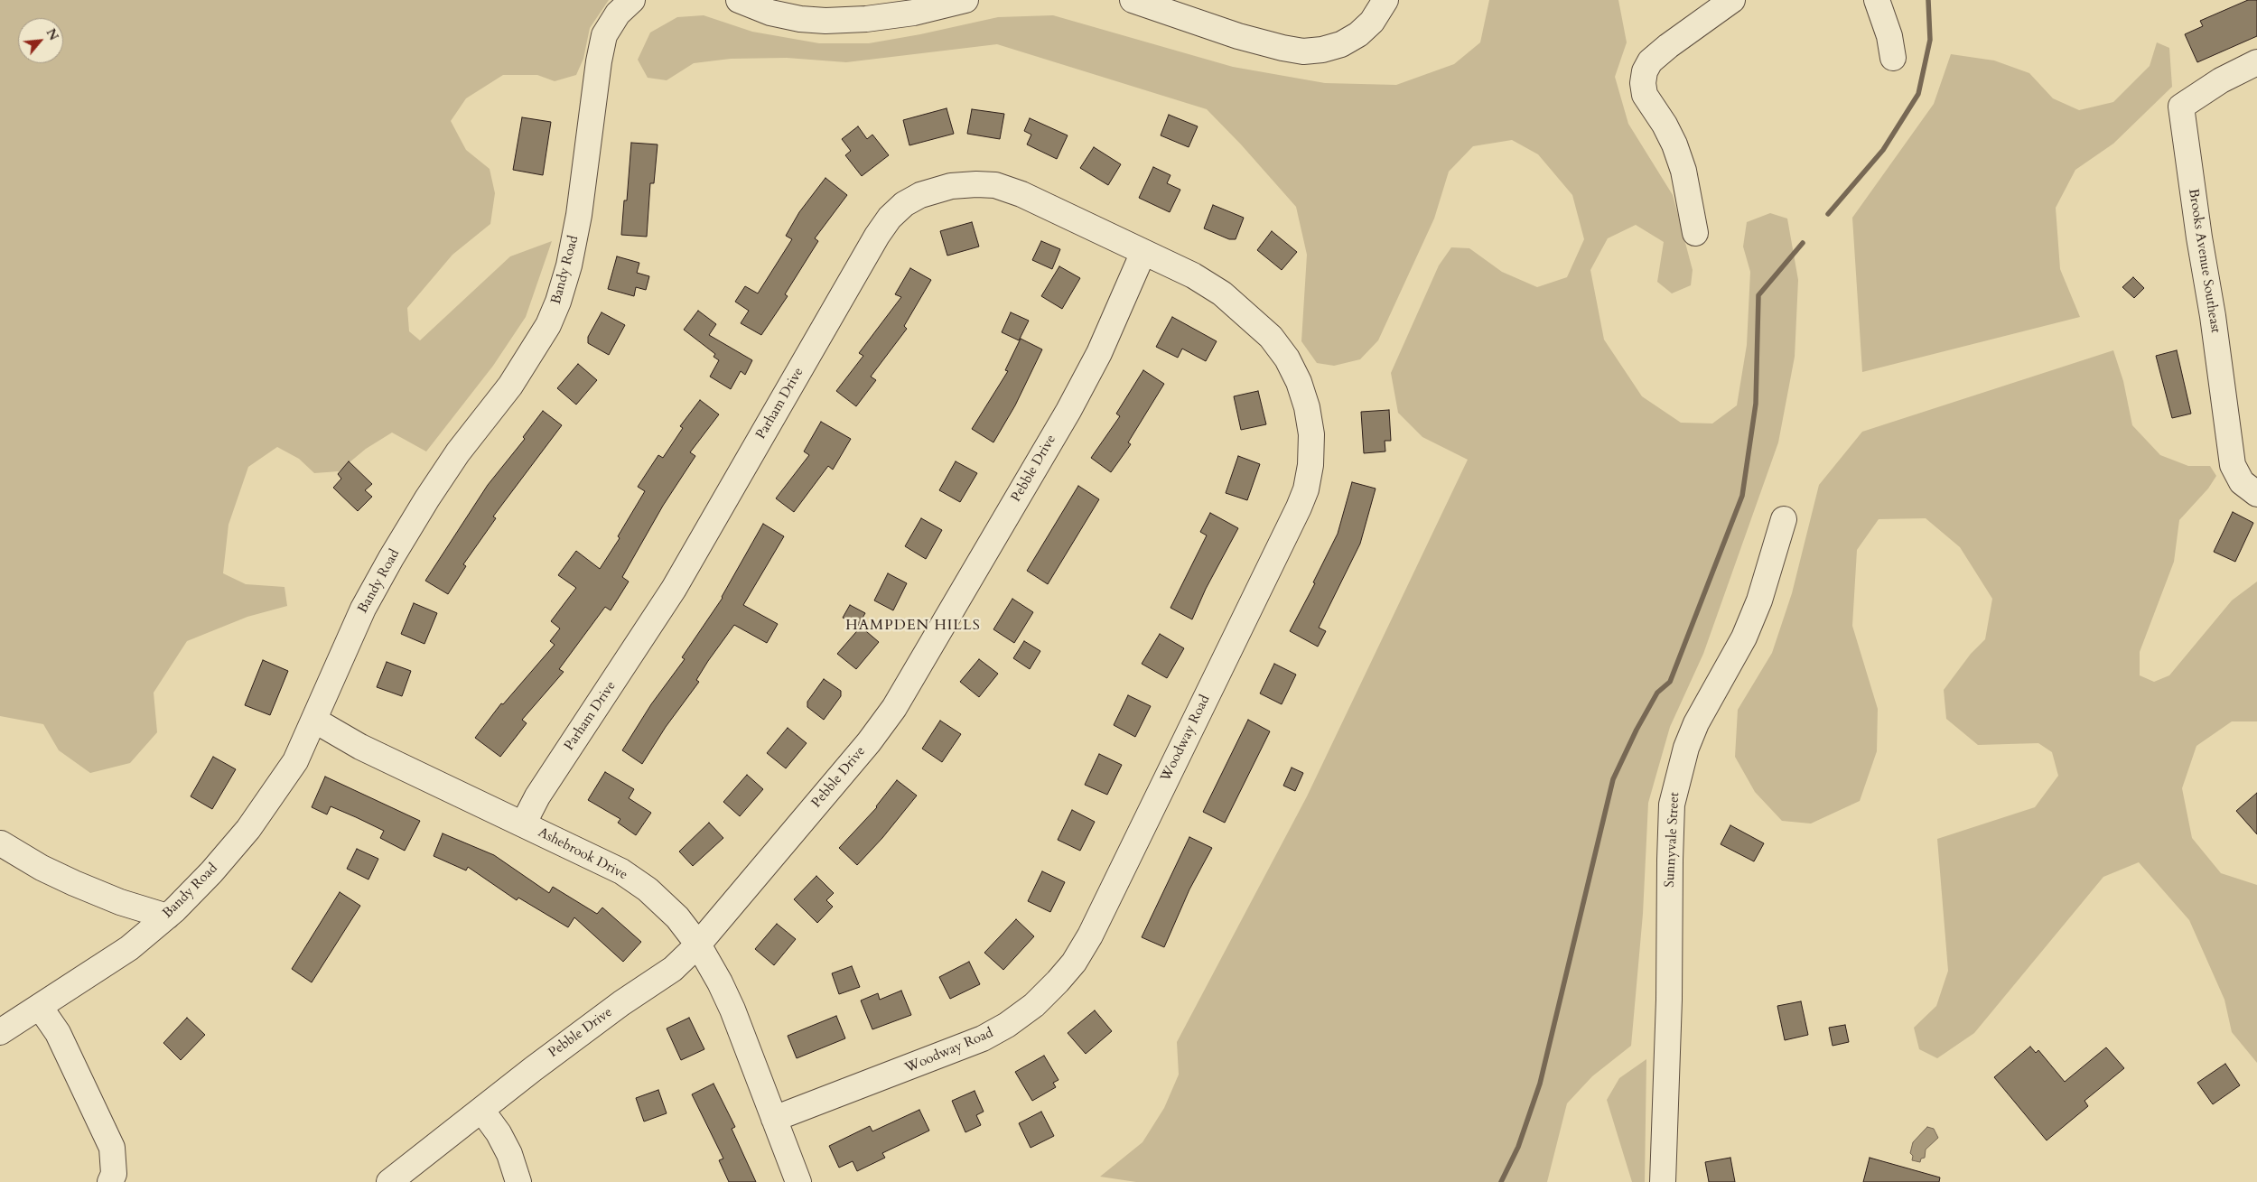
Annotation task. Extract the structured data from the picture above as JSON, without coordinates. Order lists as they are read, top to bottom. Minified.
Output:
{"streets":{"street":["Brooks Avenue Southeast","Bandy Road","Parham Drive","Pebble Drive","Woodway Road","Sunnyvale Street","Ashebrook Drive"]},"crossings":[["Bandy Road","Ashebrook Drive"],["Parham Drive","Pebble Drive"],["Parham Drive","Woodway Road"],["Parham Drive","Ashebrook Drive"],["Pebble Drive","Woodway Road"],["Pebble Drive","Ashebrook Drive"],["Woodway Road","Ashebrook Drive"]],"districts":["HAMPDEN HILLS"],"north":"top right"}
